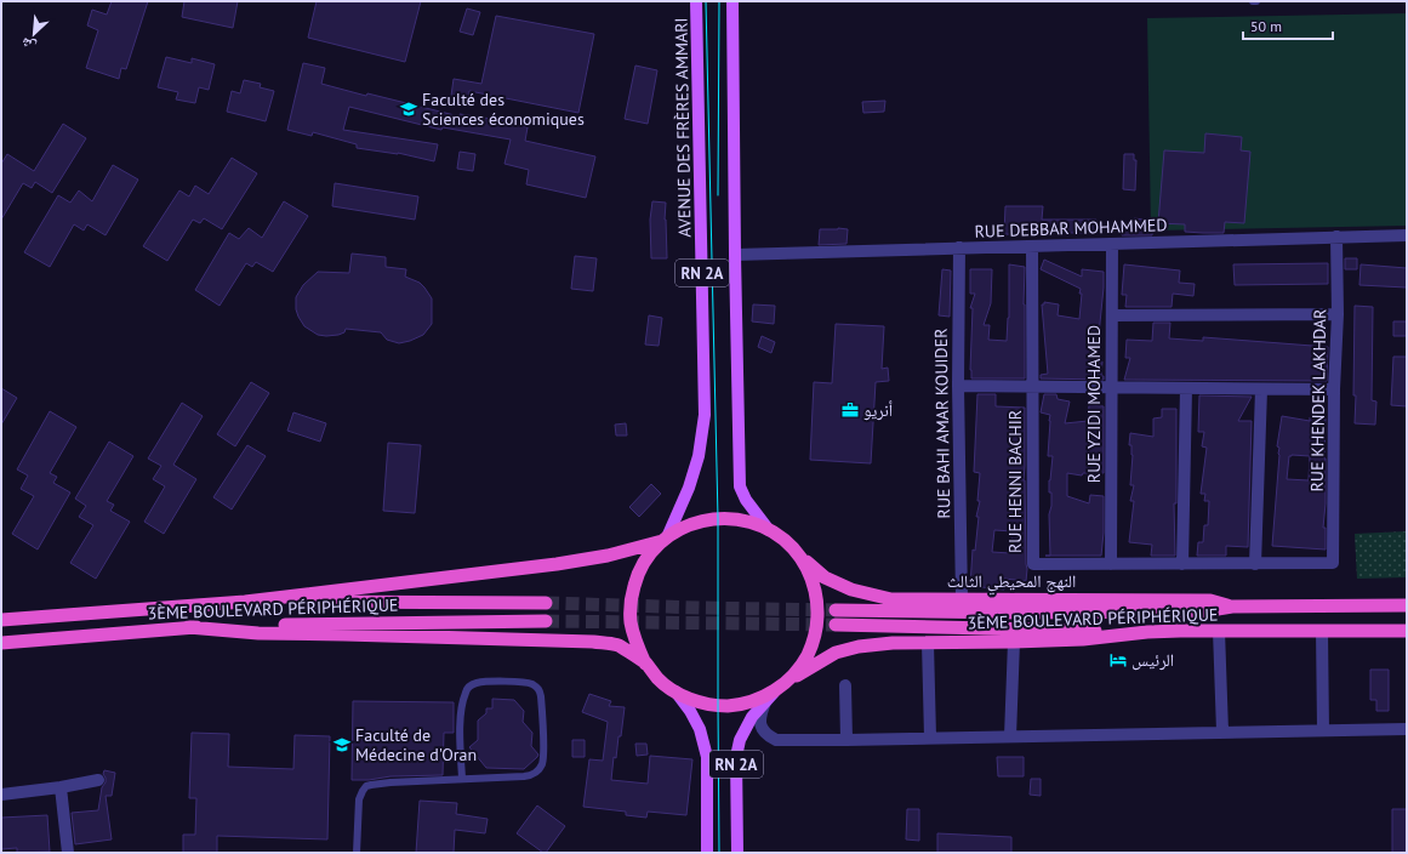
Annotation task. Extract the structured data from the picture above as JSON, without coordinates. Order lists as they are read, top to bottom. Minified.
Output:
{"streets":{"highway":["النهج المحيطي الثالث","3ÈME BOULEVARD PÉRIPHÉRIQUE"],"main road":["AVENUE DES FRÈRES AMMARI","RN 2A"],"street":["RUE DEBBAR MOHAMMED","RUE KHENDEK LAKHDAR","RUE YZIDI MOHAMED","RUE BAHI AMAR KOUIDER","RUE HENNI BACHIR"]},"crossings":[["RUE DEBBAR MOHAMMED","RN 2A"],["RUE DEBBAR MOHAMMED","RUE KHENDEK LAKHDAR"],["RUE DEBBAR MOHAMMED","RUE YZIDI MOHAMED"],["RUE DEBBAR MOHAMMED","RUE BAHI AMAR KOUIDER"],["RUE DEBBAR MOHAMMED","RUE HENNI BACHIR"],["RN 2A","3ÈME BOULEVARD PÉRIPHÉRIQUE"],["RUE KHENDEK LAKHDAR","RUE HENNI BACHIR"],["RUE YZIDI MOHAMED","RUE HENNI BACHIR"],["RUE BAHI AMAR KOUIDER","النهج المحيطي الثالث"],["النهج المحيطي الثالث","3ÈME BOULEVARD PÉRIPHÉRIQUE"]],"places":{"school or university":["Faculté des Sciences économiques","Faculté de Médecine d'Oran"],"office":["أنريو"],"hotel":["الرئيس"]},"scale_bar":"50 m","north":"bottom left"}
